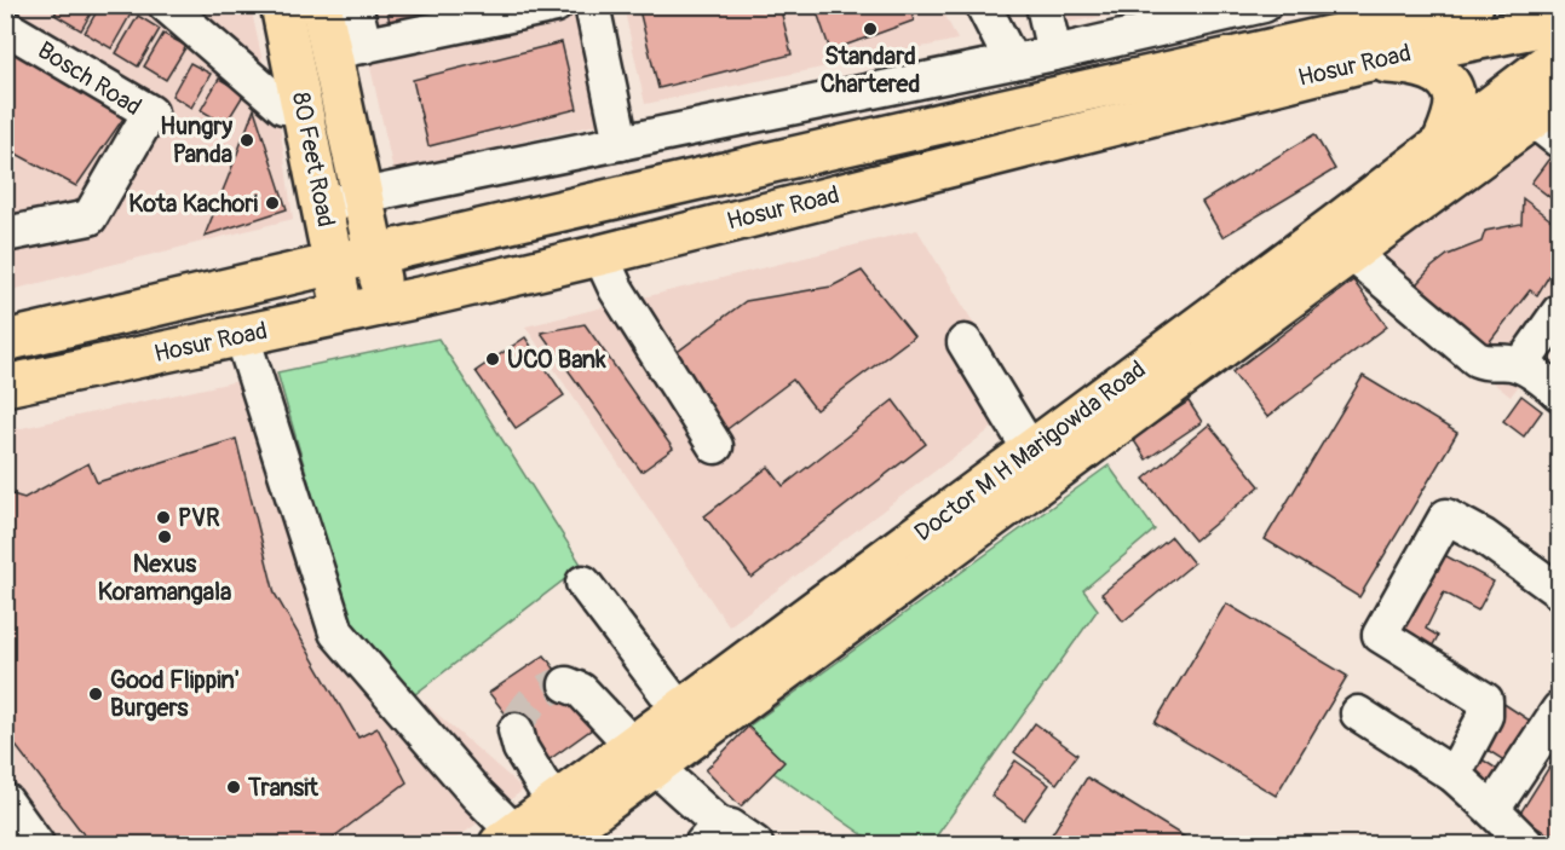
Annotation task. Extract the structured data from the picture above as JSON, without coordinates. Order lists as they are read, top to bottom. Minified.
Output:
{"streets":{"main road":["Hosur Road","80 Feet Road","Doctor M H Marigowda Road"],"street":["Bosch Road"]},"crossings":[["Hosur Road","80 Feet Road"]],"places":["Standard Chartered","Hungry Panda","Kota Kachori","UCO Bank","PVR","Nexus Koramangala","Good Flippin' Burgers","Transit"]}
